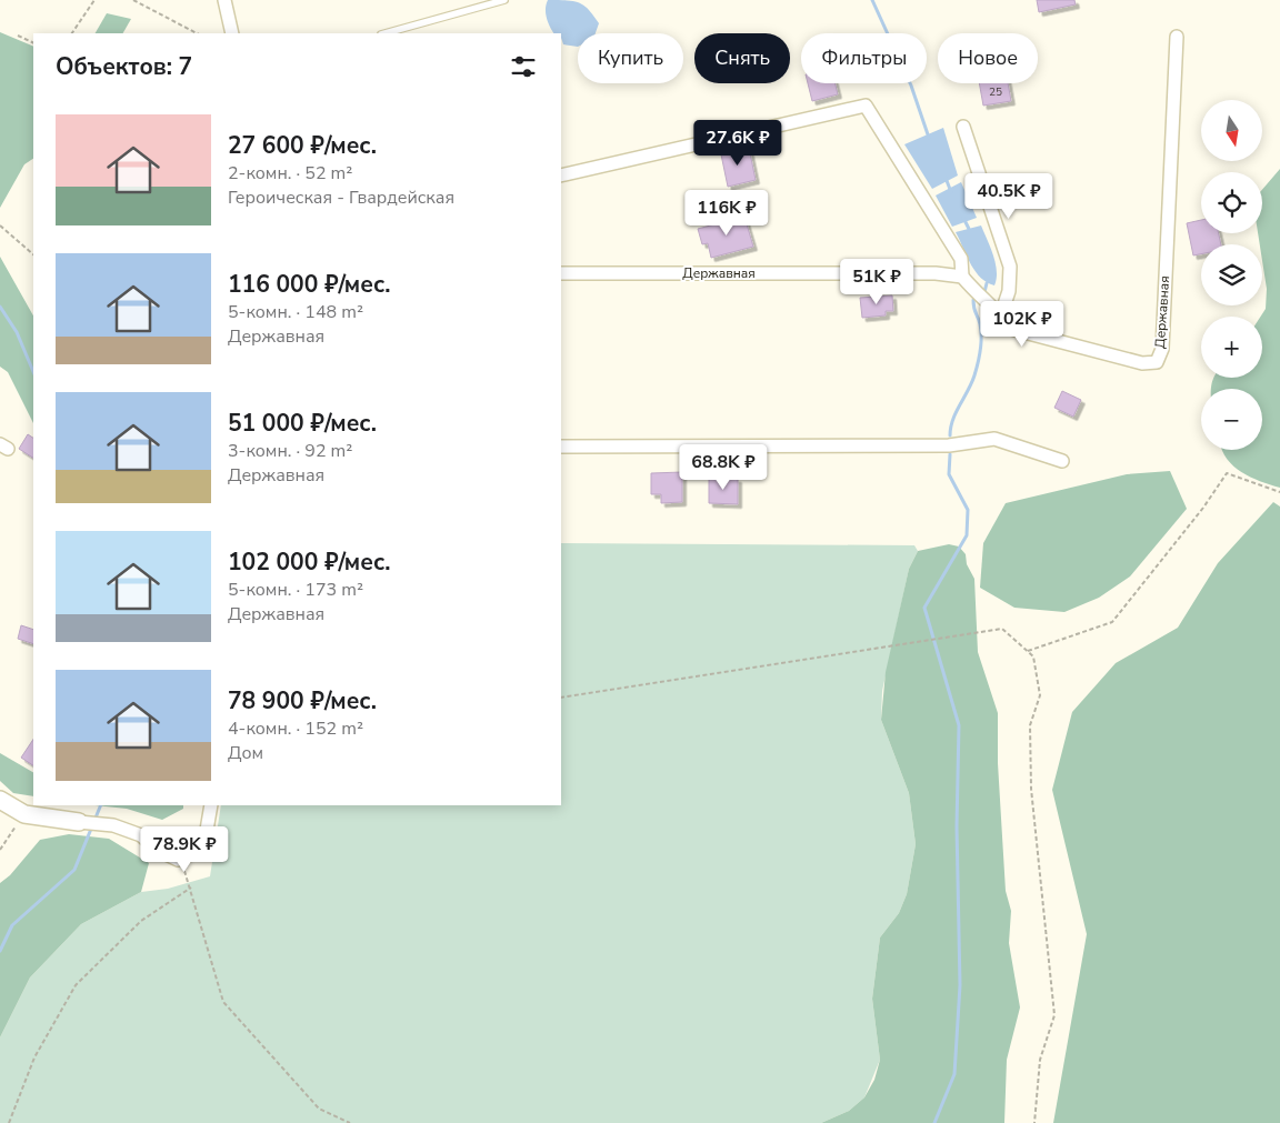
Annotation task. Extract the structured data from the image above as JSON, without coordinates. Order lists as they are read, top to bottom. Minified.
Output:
{"streets":{"street":["Державная"]},"house_numbers":["25"],"north":"bottom","page":{"chip":["Купить","Снять","Фильтры","Новое"],"heading":"Объектов: 7","map_buttons":["+","−"],"list":[{"name":"27 600 ₽/мес.","note":"2-комн. · 52 m² · Героическая - Гвардейская"},{"name":"116 000 ₽/мес.","note":"5-комн. · 148 m² · Державная"},{"name":"51 000 ₽/мес.","note":"3-комн. · 92 m² · Державная"},{"name":"102 000 ₽/мес.","note":"5-комн. · 173 m² · Державная"},{"name":"78 900 ₽/мес.","note":"4-комн. · 152 m² · Дом"}],"price":["27.6K ₽","40.5K ₽","116K ₽","51K ₽","102K ₽","68.8K ₽","78.9K ₽"]}}
